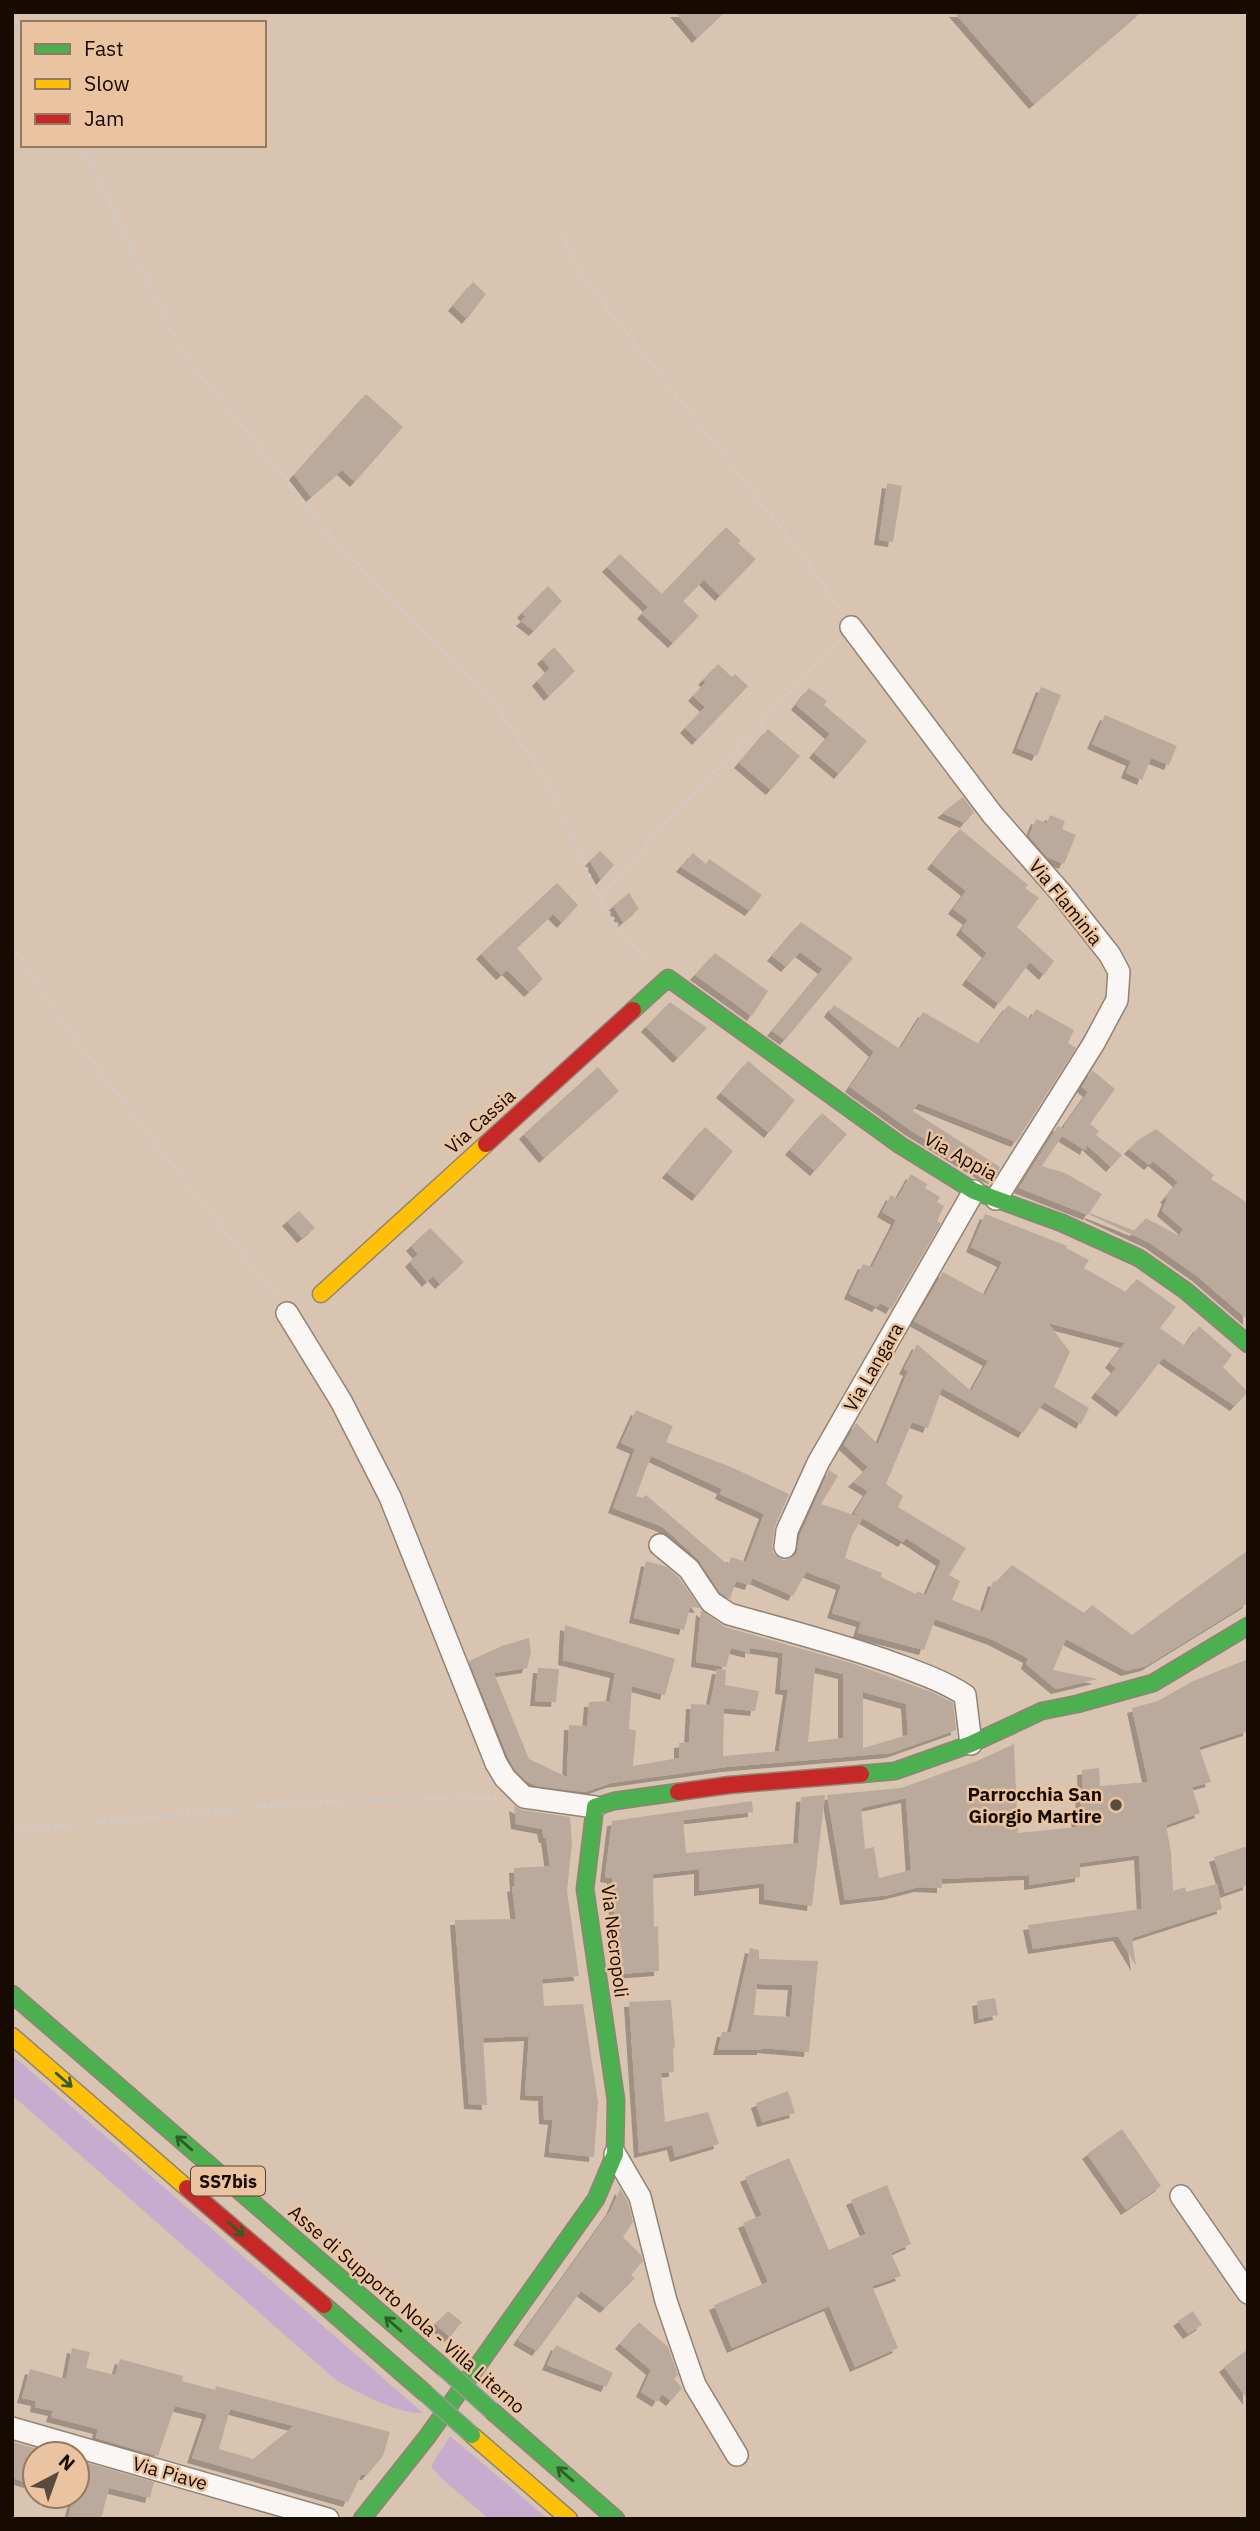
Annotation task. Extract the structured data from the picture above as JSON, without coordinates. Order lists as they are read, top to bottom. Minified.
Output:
{"streets":{"main road":["Via Cassia","Via Appia","Via Necropoli","SS7bis","Asse di Supporto Nola - Villa Literno"],"street":["Via Flaminia","Via Langara","Via Piave"]},"crossings":[["Via Flaminia","Via Appia"],["Via Cassia","Via Appia"],["Via Appia","Via Langara"]],"places":["Parrocchia San Giorgio Martire"],"legend":["Fast","Slow","Jam"],"north":"top right"}
